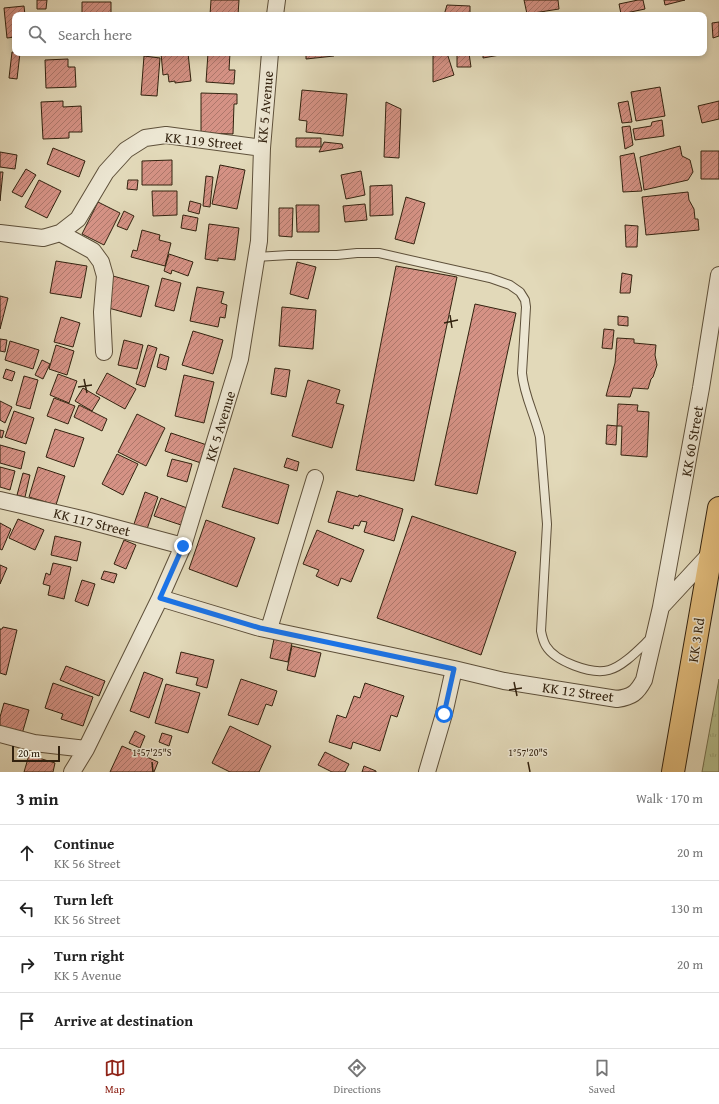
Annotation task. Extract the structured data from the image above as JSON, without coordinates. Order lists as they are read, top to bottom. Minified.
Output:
{"streets":{"highway":["KK 3 Rd"],"street":["KK 5 Avenue","KK 119 Street","KK 60 Street","KK 117 Street","KK 12 Street"]},"crossings":[["KK 5 Avenue","KK 119 Street"],["KK 5 Avenue","KK 117 Street"],["KK 60 Street","KK 12 Street"],["KK 3 Rd","KK 12 Street"]],"scale_bar":"20 m","page":{"search":"Search here","scale":"20 m","heading":["3 min","Walk · 170 m"],"list":[["Continue","KK 56 Street","20 m"],["Turn left","KK 56 Street","130 m"],["Turn right","KK 5 Avenue","20 m"],"Arrive at destination"],"nav":["Map","Directions","Saved"]},"coordinates":["1°57'25\"S","1°57'20\"S"]}
